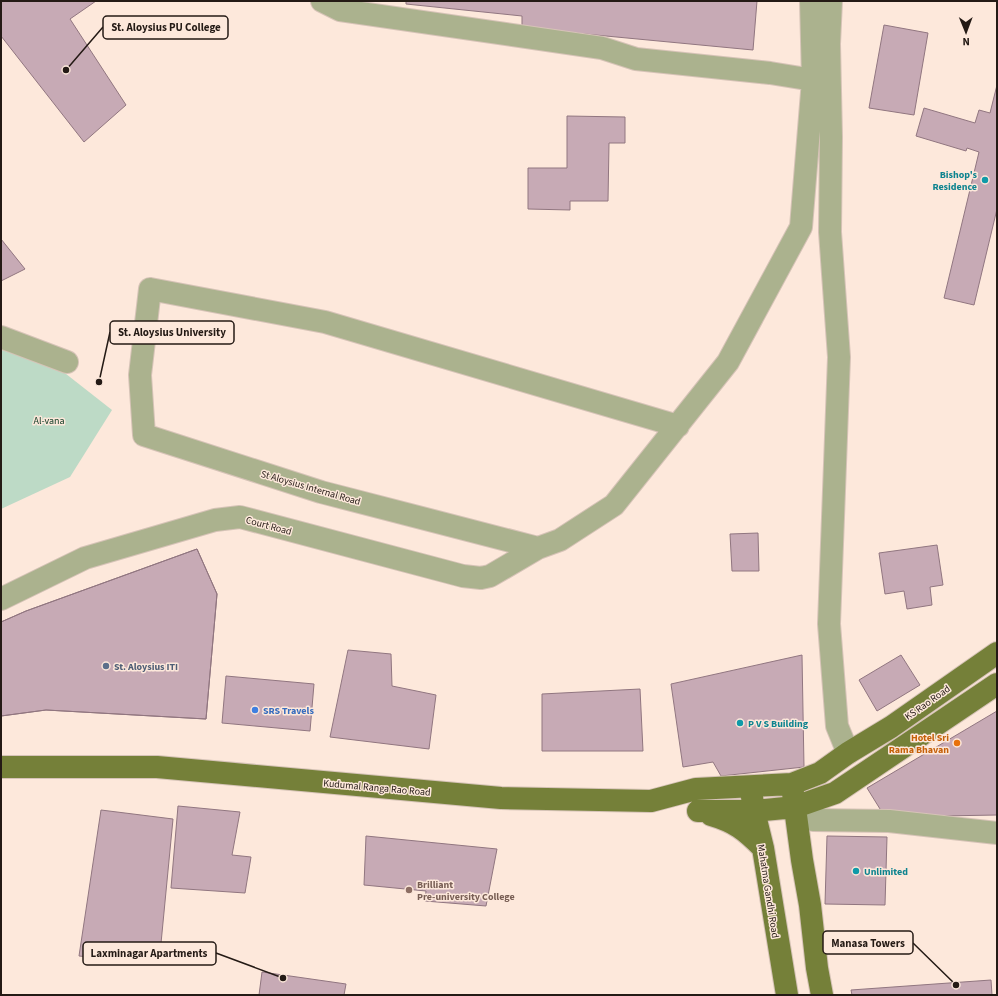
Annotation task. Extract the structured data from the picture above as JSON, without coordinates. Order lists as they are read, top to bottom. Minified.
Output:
{"streets":{"main road":["KS Rao Road","Kudumal Ranga Rao Road","Mahatma Gandhi Road"],"street":["St Aloysius Internal Road","Court Road"]},"crossings":[["St Aloysius Internal Road","Court Road"],["KS Rao Road","Kudumal Ranga Rao Road"],["KS Rao Road","Mahatma Gandhi Road"],["Kudumal Ranga Rao Road","Mahatma Gandhi Road"]],"parks":["Al-vana"],"places":["St. Aloysius PU College","Bishop's Residence","St. Aloysius University","St. Aloysius ITI","SRS Travels","P V S Building","Hotel Sri Rama Bhavan","Unlimited","Brilliant Pre-university College","Laxminagar Apartments","Manasa Towers"],"north":"bottom"}
